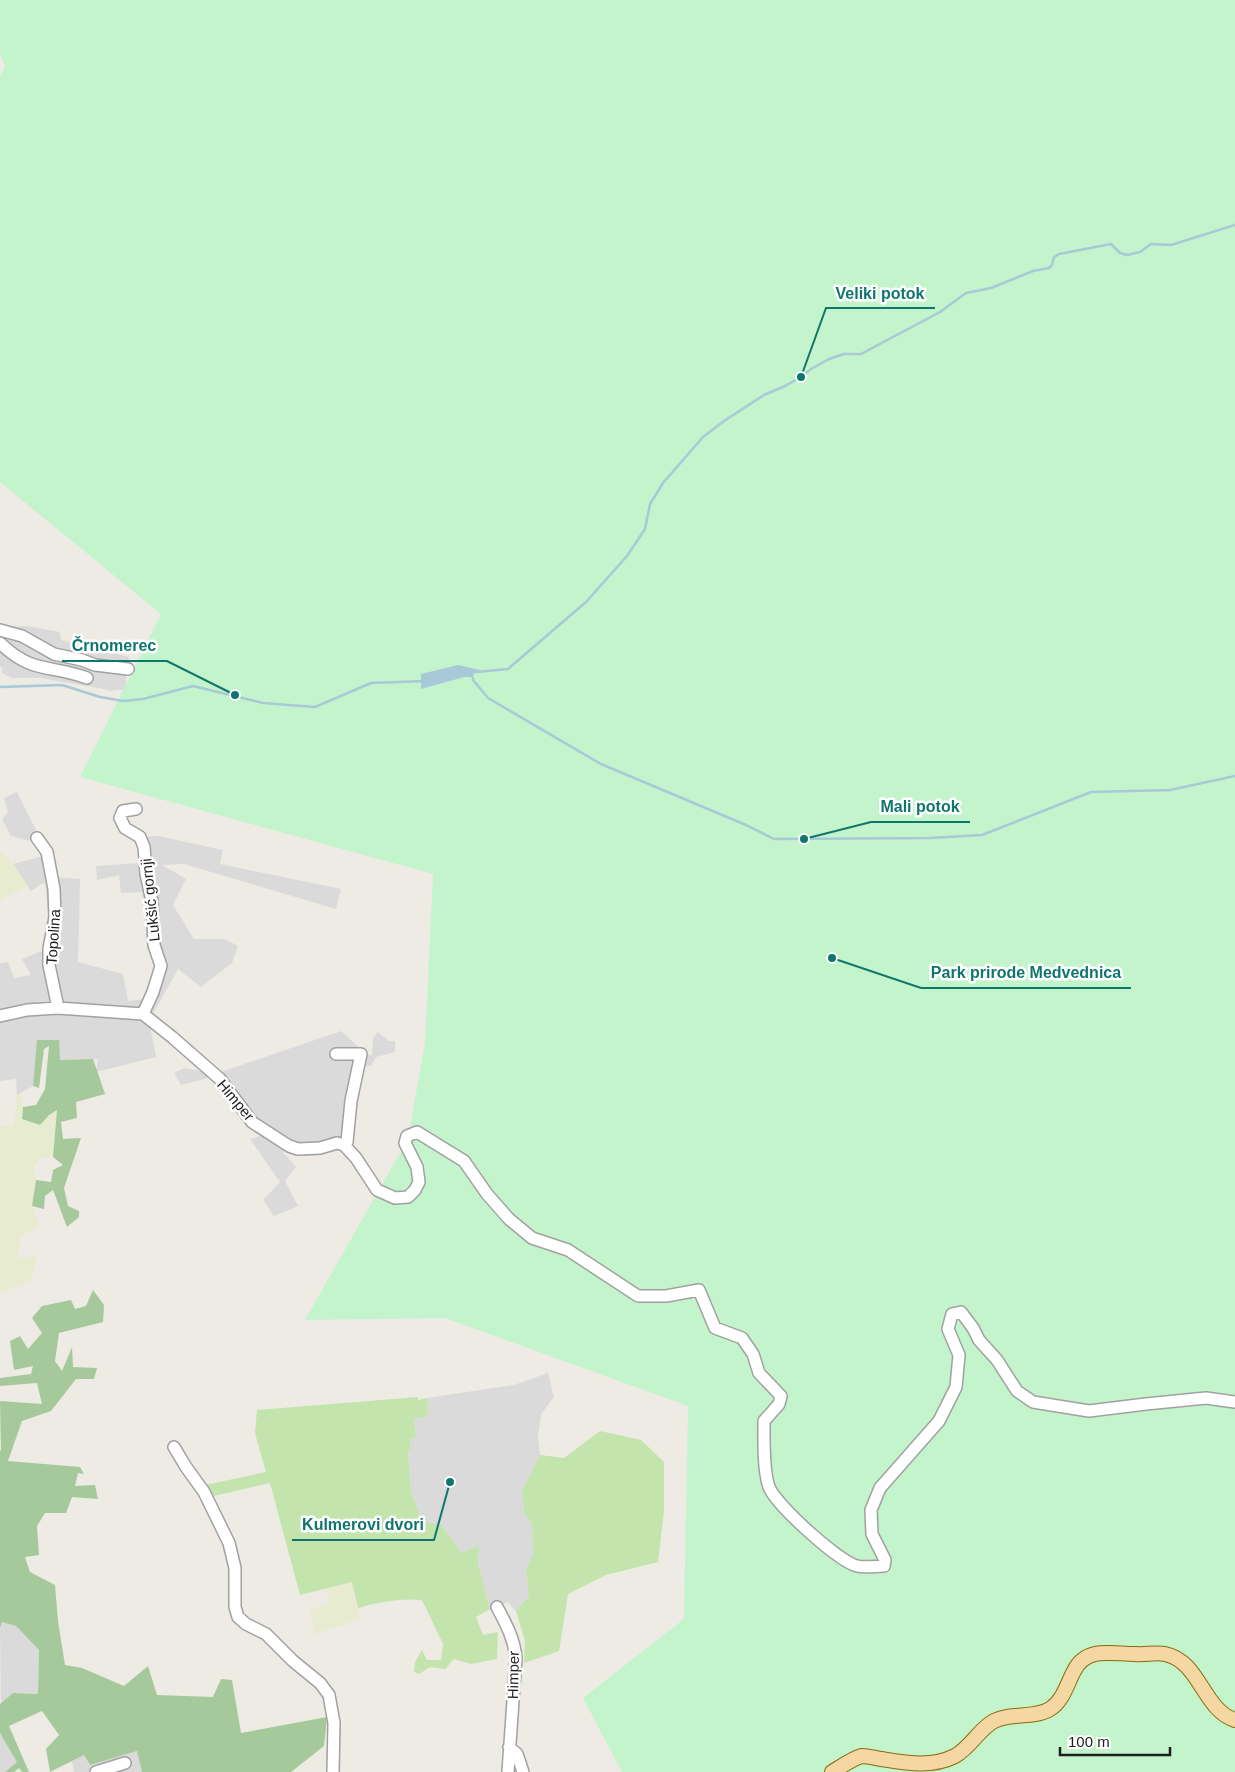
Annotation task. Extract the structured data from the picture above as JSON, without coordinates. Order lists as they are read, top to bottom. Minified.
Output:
{"streets":{"street":["Lukšić gornji","Topolina","Himper"]},"crossings":[["Lukšić gornji","Himper"]],"places":["Veliki potok","Črnomerec","Mali potok","Park prirode Medvednica","Kulmerovi dvori"],"scale_bar":"100 m"}
